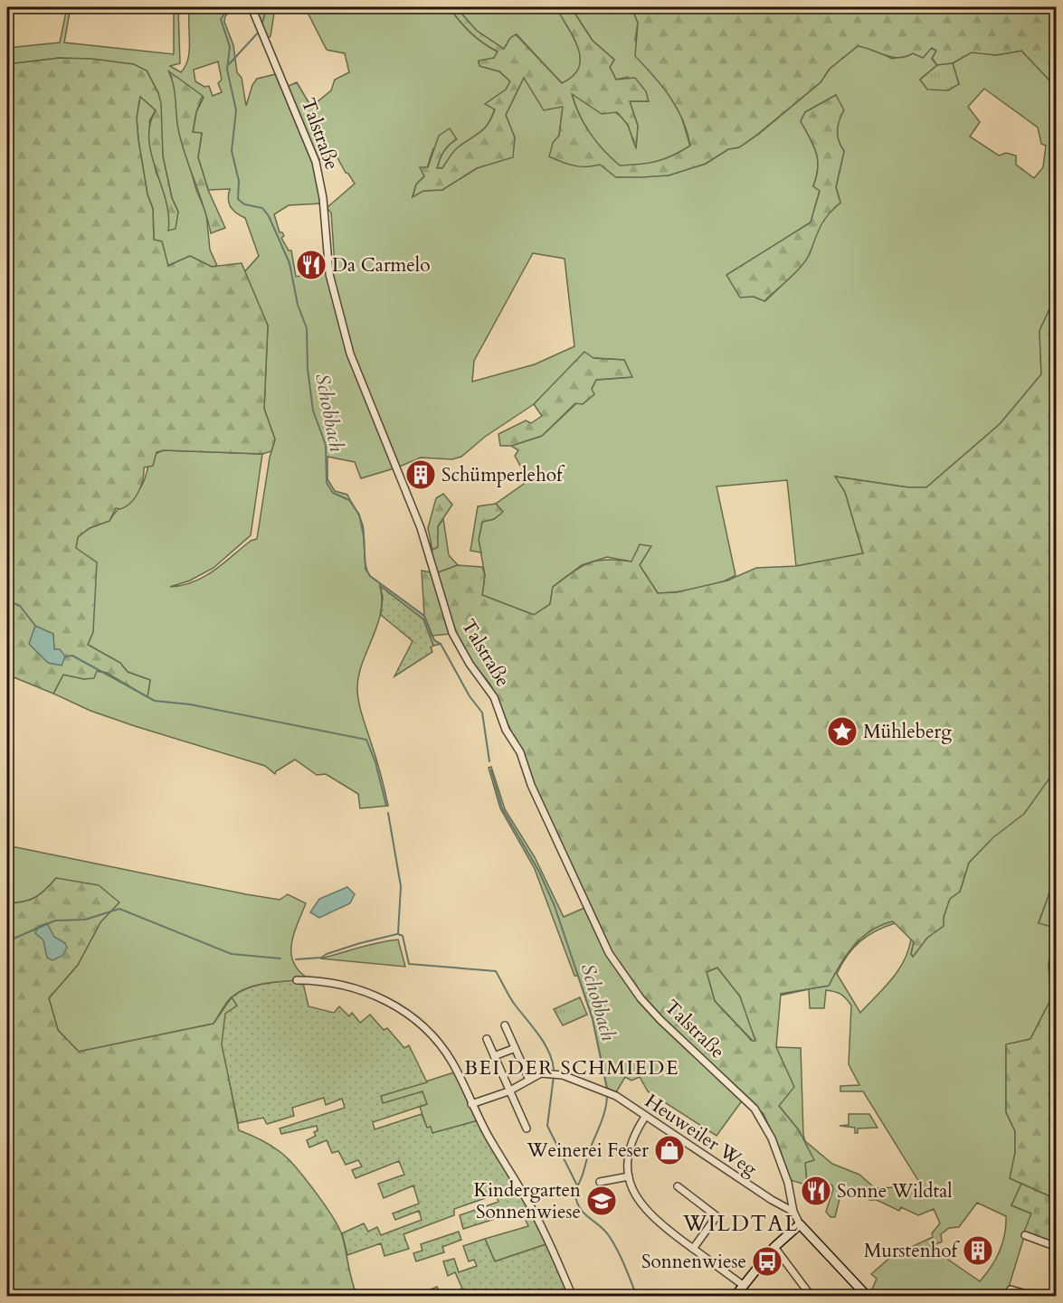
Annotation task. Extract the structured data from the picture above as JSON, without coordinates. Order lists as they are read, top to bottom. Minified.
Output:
{"streets":{"street":["Talstraße","Heuweiler Weg"]},"crossings":[["Talstraße","Heuweiler Weg"]],"districts":["BEI DER SCHMIEDE","WILDTAL"],"water":["Schobbach"],"places":{"restaurant":["Da Carmelo","Sonne Wildtal"],"building":["Schümperlehof","Murstenhof"],"place":["Mühleberg"],"shop":["Weinerei Feser"],"school or university":["Kindergarten Sonnenwiese"],"bus stop":["Sonnenwiese"]}}
